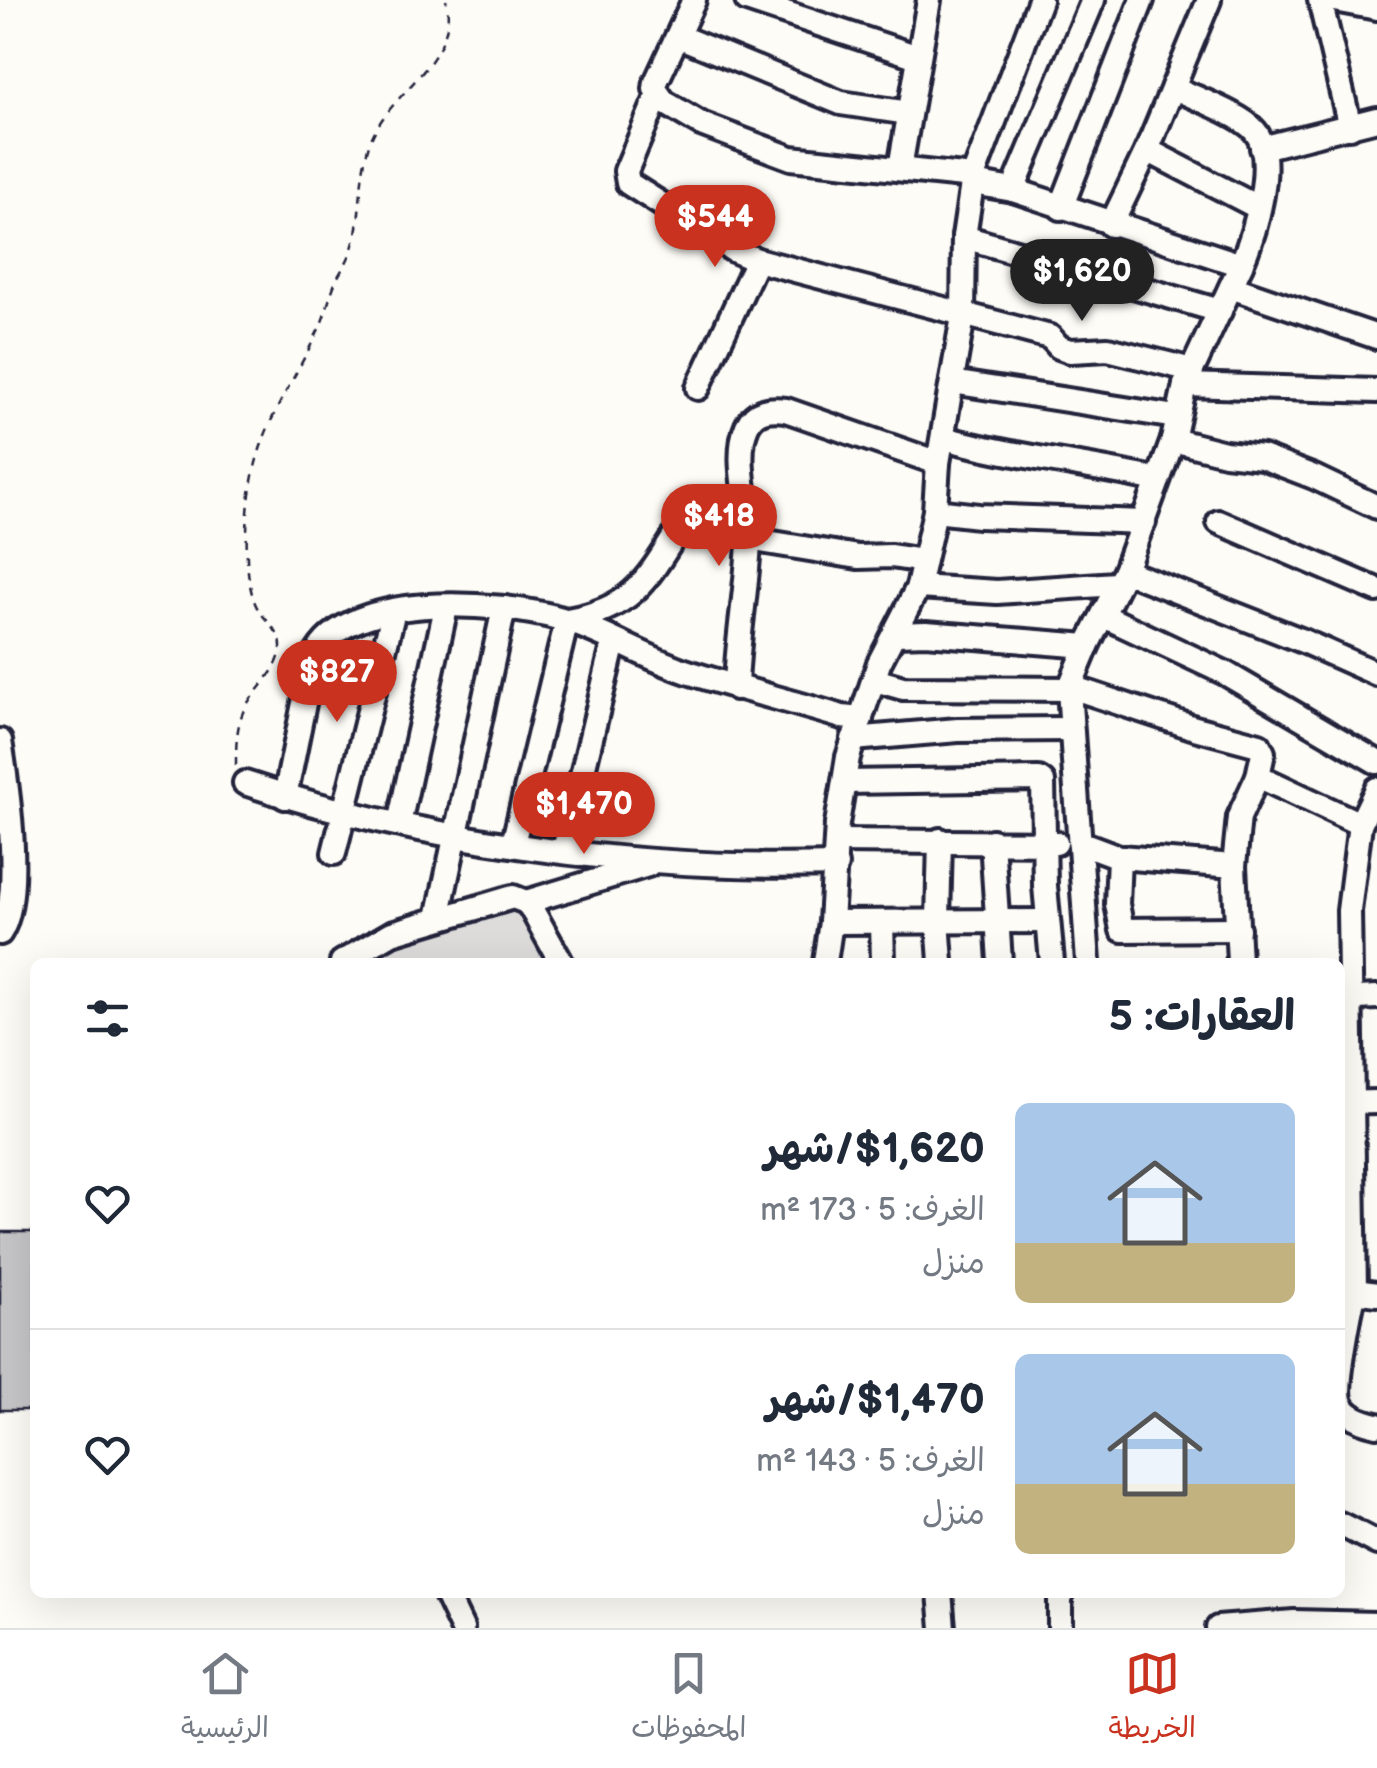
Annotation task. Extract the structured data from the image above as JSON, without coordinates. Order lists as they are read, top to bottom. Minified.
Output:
{"page":{"price":["$544","$1,620","$418","$827","$1,470"],"heading":"العقارات: 5","list":[{"name":"$1,620/شهر","note":"الغرف: 5 · 173 m² · منزل"},{"name":"$1,470/شهر","note":"الغرف: 5 · 143 m² · منزل"}],"tabs":["الخريطة","المحفوظات","الرئيسية"]}}
